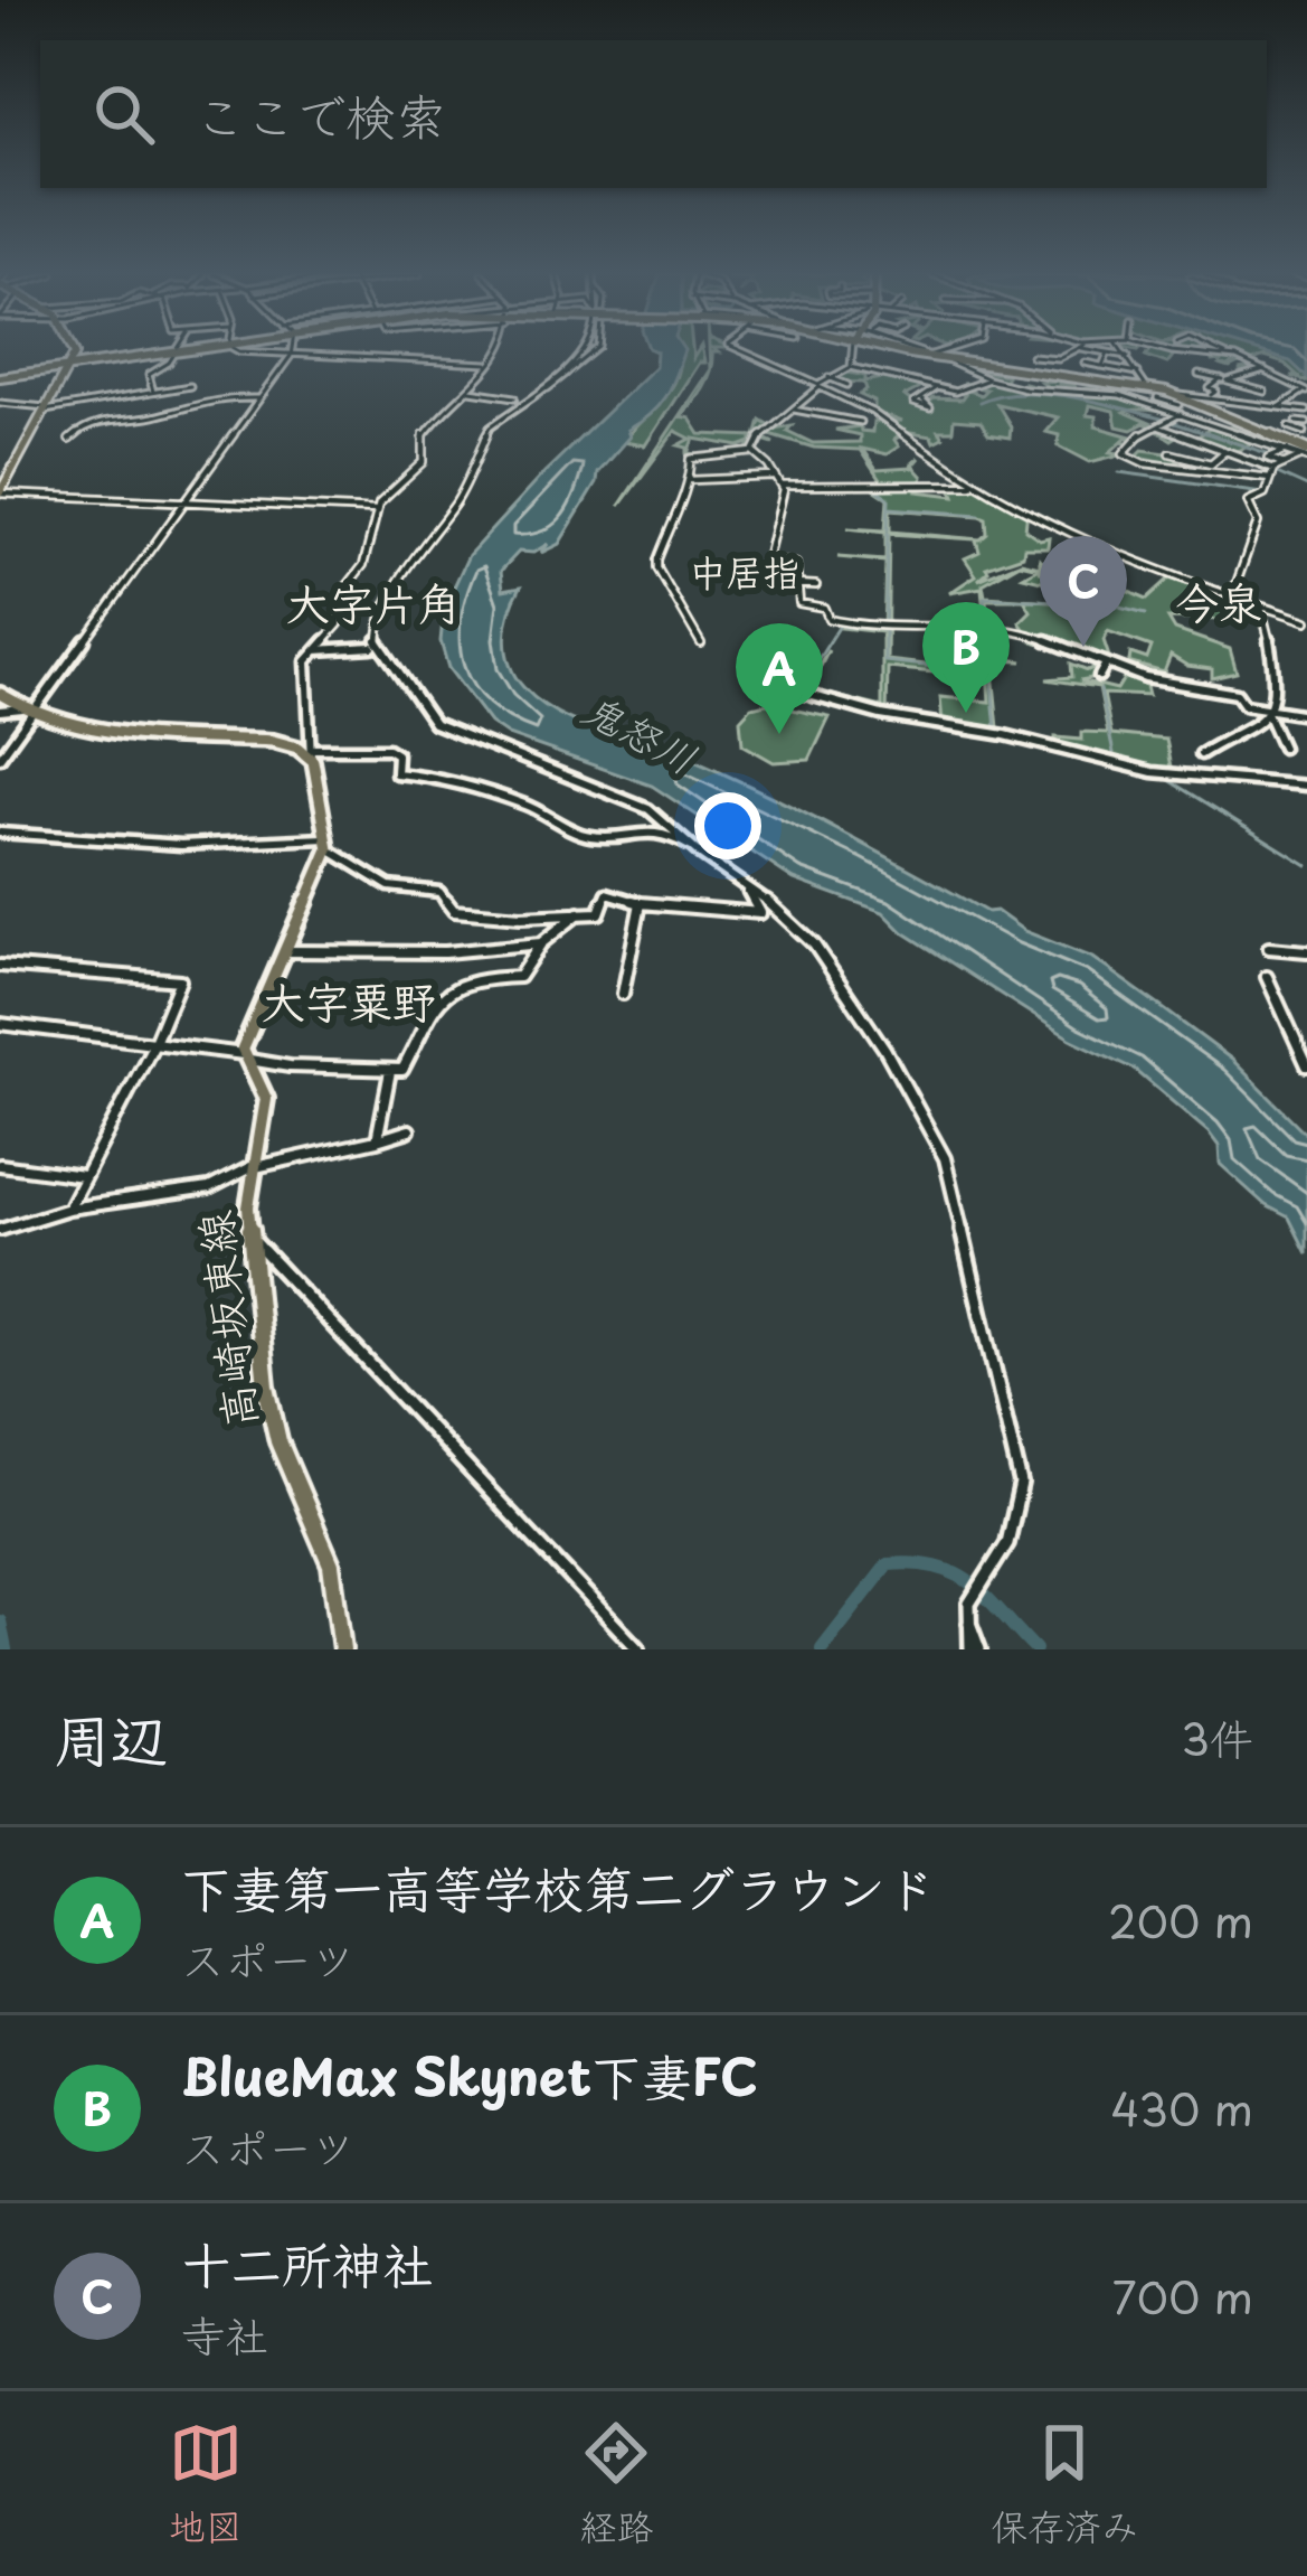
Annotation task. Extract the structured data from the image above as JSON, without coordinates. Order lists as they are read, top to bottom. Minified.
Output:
{"streets":{"main road":["高崎坂東線"]},"districts":["中居指","今泉","大字片角","大字粟野"],"water":["鬼怒川"],"page":{"search":"ここで検索","pins":["C","B","A"],"heading":["周辺","3件"],"list":[{"mark":"A","name":"下妻第一高等学校第二グラウンド","note":"スポーツ","value":"200 m"},{"mark":"B","name":"BlueMax Skynet下妻FC","note":"スポーツ","value":"430 m"},{"mark":"C","name":"十二所神社","note":"寺社","value":"700 m"}],"nav":["地図","経路","保存済み"]}}
